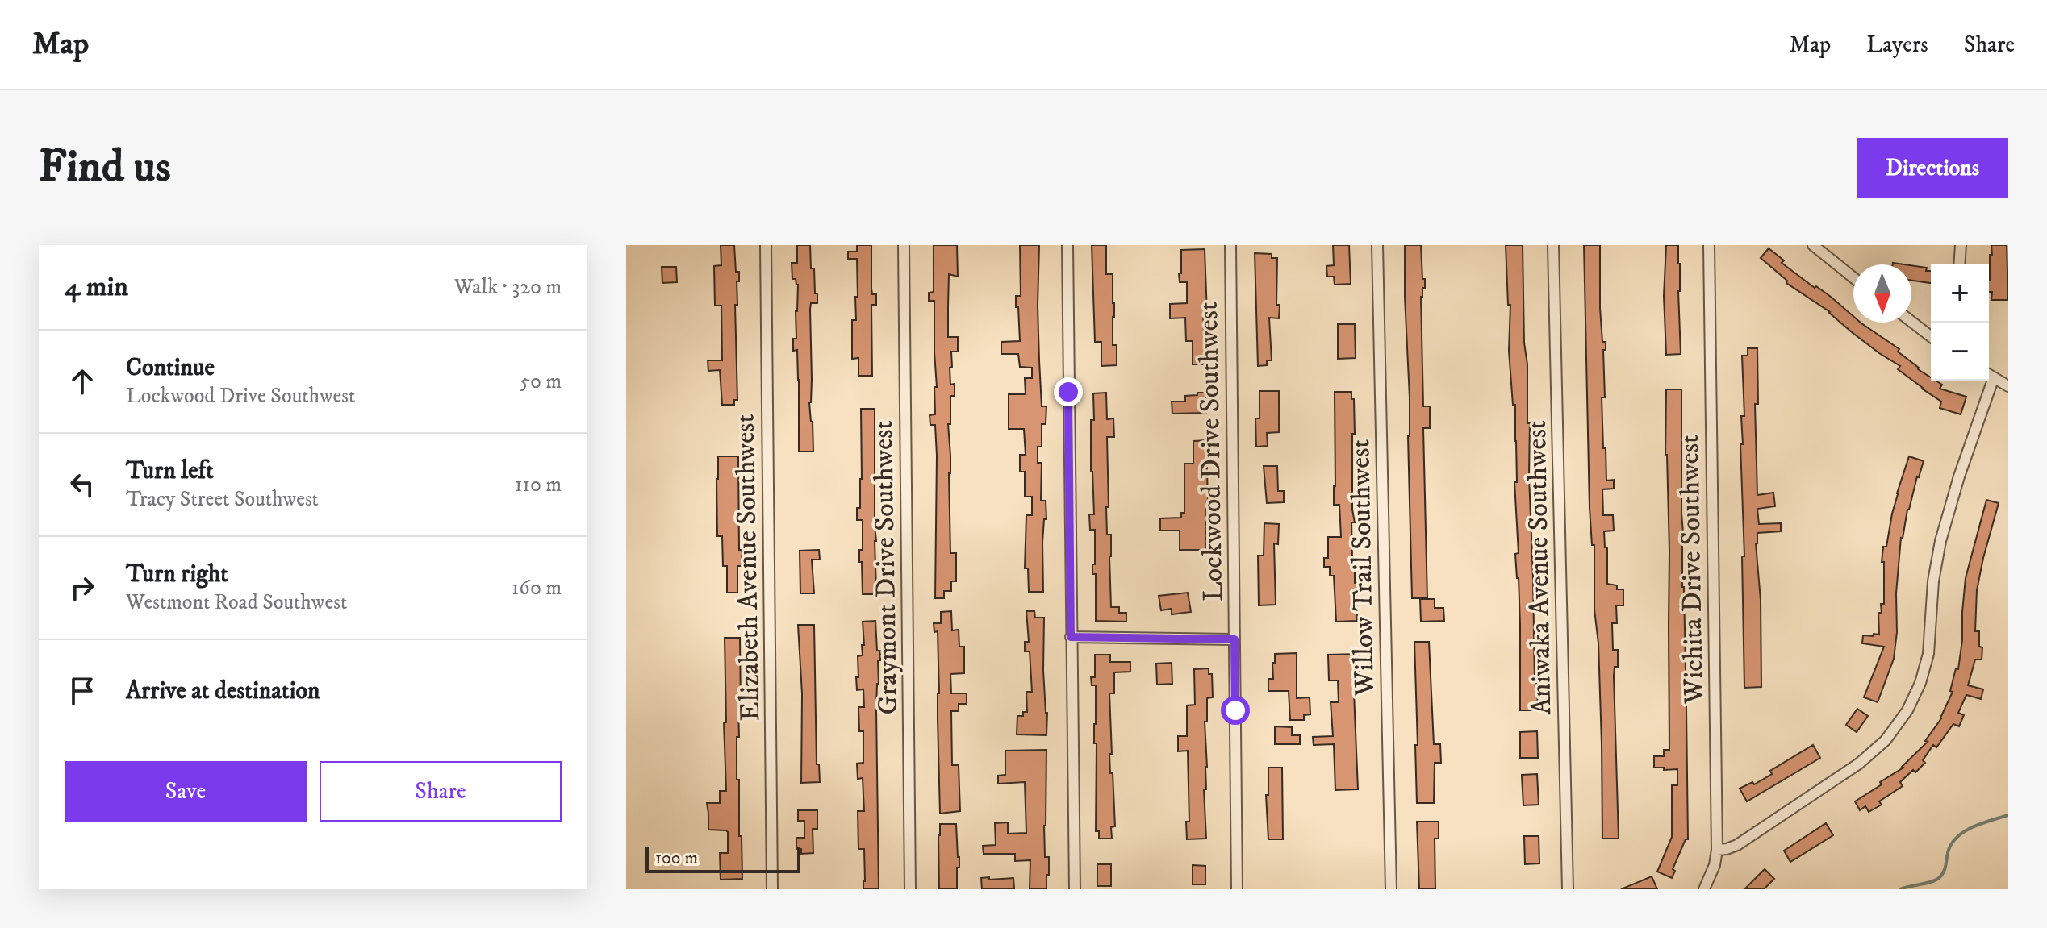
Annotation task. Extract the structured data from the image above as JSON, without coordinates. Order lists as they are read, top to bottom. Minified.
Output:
{"streets":{"street":["Lockwood Drive Southwest","Elizabeth Avenue Southwest","Graymont Drive Southwest","Willow Trail Southwest","Aniwaka Avenue Southwest","Wichita Drive Southwest"]},"scale_bar":"100 m","north":"bottom","page":{"header":"Map","nav":["Map","Layers","Share"],"buttons":["Directions",["Save","Share"]],"title":"Find us","heading":["4 min","Walk · 320 m"],"map_buttons":["+","−"],"list":[["Continue","Lockwood Drive Southwest","50 m"],["Turn left","Tracy Street Southwest","110 m"],["Turn right","Westmont Road Southwest","160 m"],"Arrive at destination"],"scale":"100 m"}}
